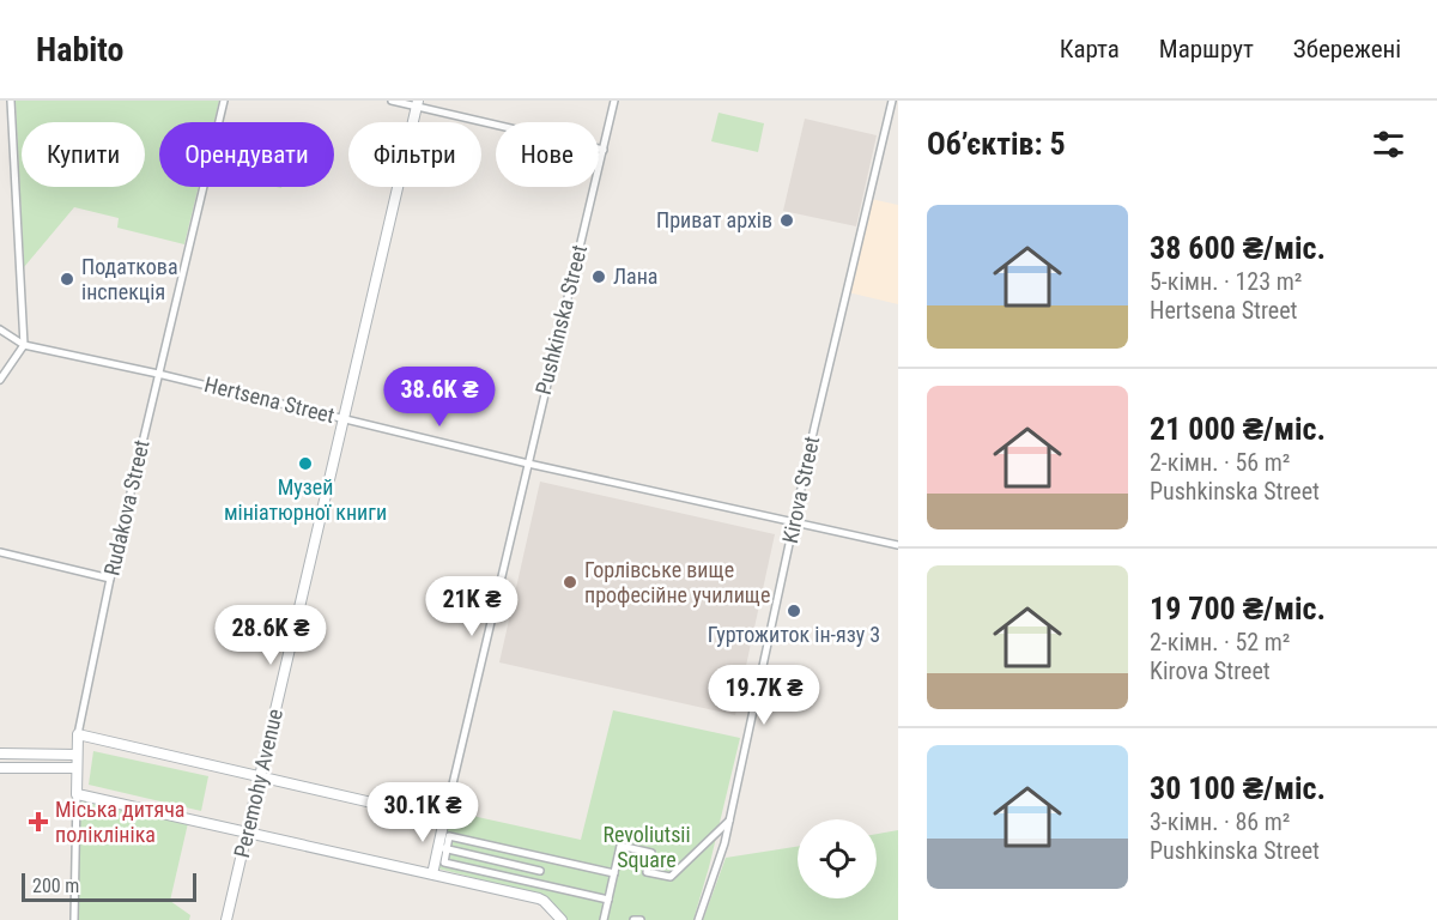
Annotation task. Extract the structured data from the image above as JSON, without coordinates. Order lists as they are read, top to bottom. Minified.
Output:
{"streets":{"street":["Pushkinska Street","Hertsena Street","Kirova Street","Rudakova Street","Peremohy Avenue"]},"crossings":[["Pushkinska Street","Hertsena Street"],["Hertsena Street","Kirova Street"],["Hertsena Street","Rudakova Street"],["Hertsena Street","Peremohy Avenue"]],"parks":["Revoliutsii Square"],"places":{"other":["Приват архів","Лана","Податкова інспекція","Музей мініатюрної книги","Горлівське вище професійне училище","Гуртожиток ін-язу 3"],"health":["Міська дитяча поліклініка"]},"scale_bar":"200 m","page":{"header":"Habito","nav":["Карта","Маршрут","Збережені"],"heading":"Об’єктів: 5","chip":["Купити","Орендувати","Фільтри","Нове"],"list":[{"name":"38 600 ₴/міс.","note":"5-кімн. · 123 m² · Hertsena Street"},{"name":"21 000 ₴/міс.","note":"2-кімн. · 56 m² · Pushkinska Street"},{"name":"19 700 ₴/міс.","note":"2-кімн. · 52 m² · Kirova Street"},{"name":"30 100 ₴/міс.","note":"3-кімн. · 86 m² · Pushkinska Street"}],"price":["38.6K ₴","21K ₴","28.6K ₴","19.7K ₴","30.1K ₴"],"scale":"200 m"}}
